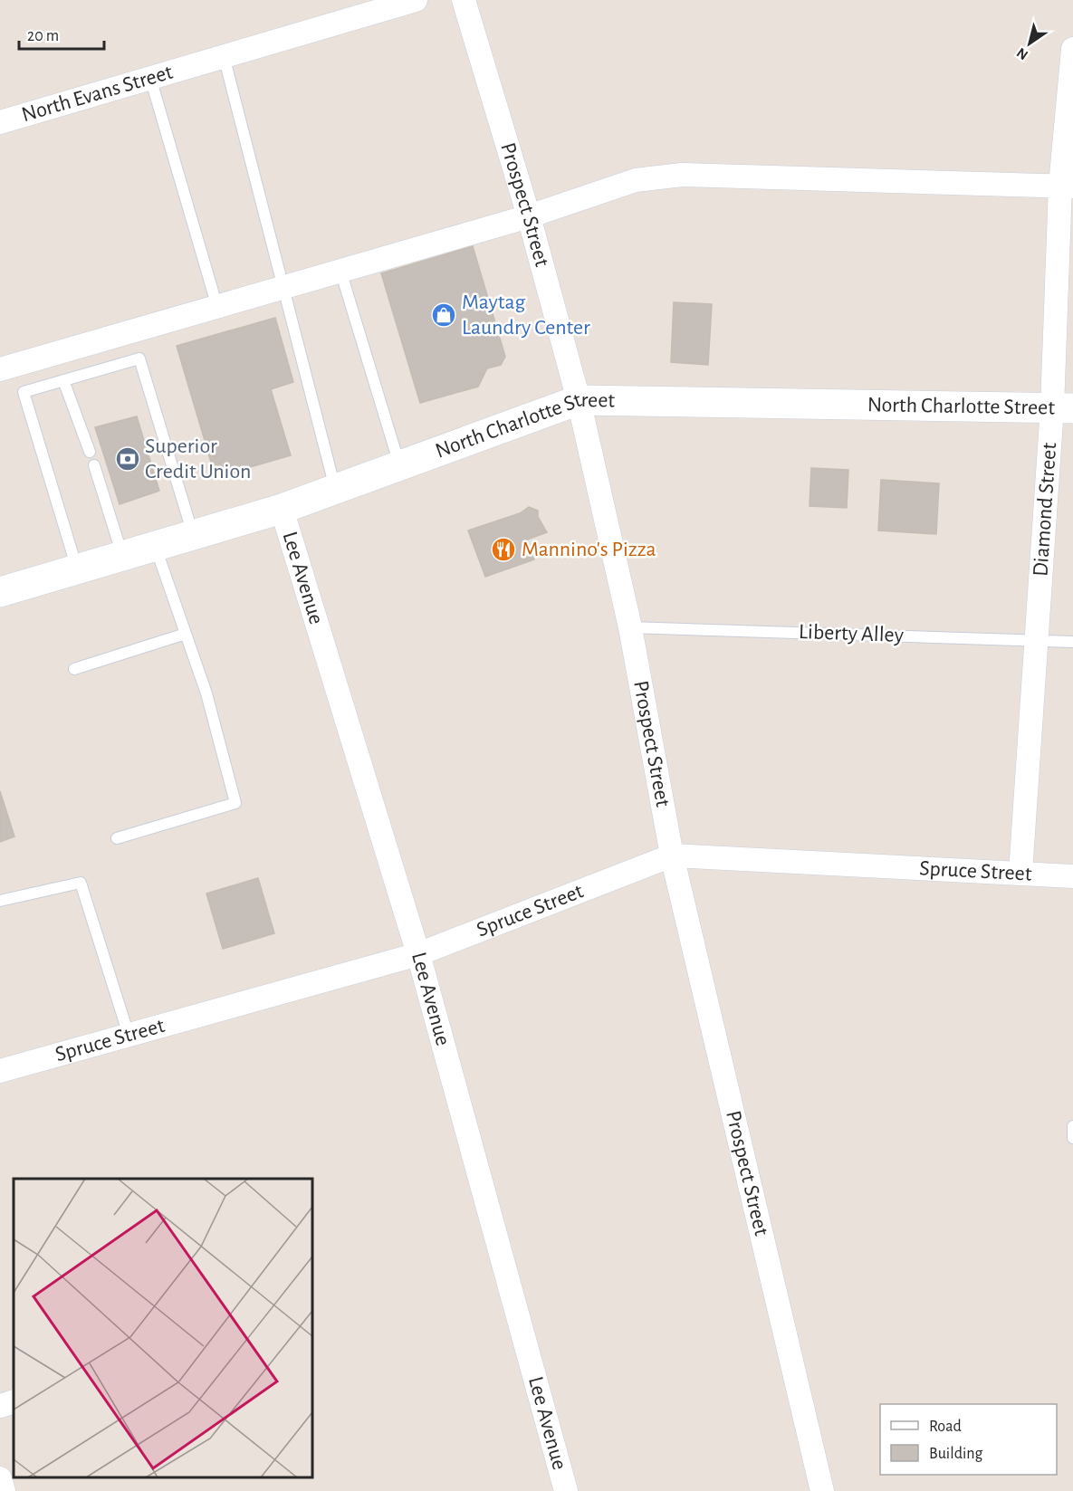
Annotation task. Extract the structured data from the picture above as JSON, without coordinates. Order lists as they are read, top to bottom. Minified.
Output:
{"streets":{"main road":["North Charlotte Street"],"street":["North Evans Street","Prospect Street","Diamond Street","Lee Avenue","Spruce Street"],"lane":["Liberty Alley"]},"crossings":[["Prospect Street","North Charlotte Street"],["Prospect Street","Liberty Alley"],["Prospect Street","Spruce Street"],["North Charlotte Street","Diamond Street"],["North Charlotte Street","Lee Avenue"],["Diamond Street","Liberty Alley"],["Diamond Street","Spruce Street"],["Lee Avenue","Spruce Street"]],"places":{"shop":["Maytag Laundry Center"],"bank":["Superior Credit Union"],"restaurant":["Mannino's Pizza"]},"legend":["Road","Building"],"scale_bar":"20 m","north":"bottom left"}
